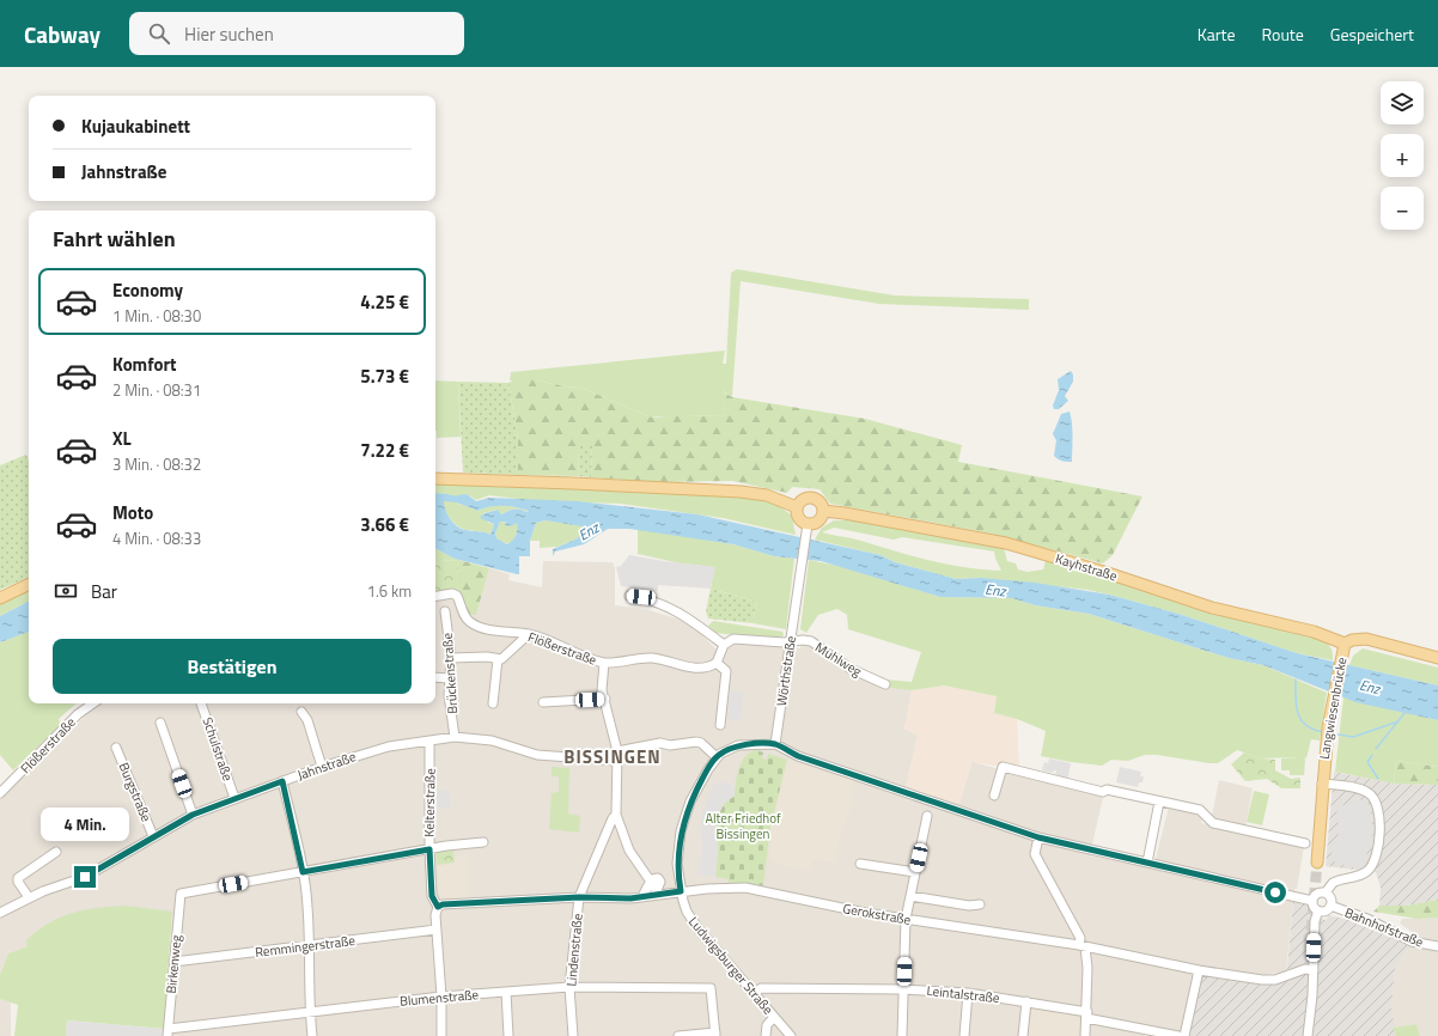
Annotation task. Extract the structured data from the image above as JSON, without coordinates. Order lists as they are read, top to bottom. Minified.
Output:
{"streets":{"main road":["Kayhstraße","Langwiesenbrücke"],"street":["Flößerstraße","Mühlweg","Wörthstraße","Brückenstraße","Schulstraße","Jahnstraße","Burgstraße","Kelterstraße","Gerokstraße","Bahnhofstraße","Remmingerstraße","Lindenstraße","Birkenweg","Ludwigsburger Straße","Leintalstraße","Blumenstraße"]},"crossings":[["Kayhstraße","Wörthstraße"],["Kayhstraße","Langwiesenbrücke"],["Mühlweg","Wörthstraße"],["Brückenstraße","Jahnstraße"],["Schulstraße","Jahnstraße"],["Jahnstraße","Burgstraße"],["Jahnstraße","Kelterstraße"],["Kelterstraße","Gerokstraße"],["Kelterstraße","Remmingerstraße"],["Kelterstraße","Blumenstraße"],["Gerokstraße","Lindenstraße"],["Gerokstraße","Ludwigsburger Straße"],["Remmingerstraße","Birkenweg"],["Lindenstraße","Blumenstraße"],["Birkenweg","Blumenstraße"],["Ludwigsburger Straße","Leintalstraße"]],"districts":["BISSINGEN"],"water":["Enz"],"parks":["Alter Friedhof Bissingen"],"page":{"header":"Cabway","search":"Hier suchen","nav":["Karte","Route","Gespeichert"],"map_buttons":["+","−"],"banner":["Kujaukabinett","Jahnstraße"],"heading":"Fahrt wählen","list":[{"name":"Economy","note":"1 Min. · 08:30","value":"4.25 €"},{"name":"Komfort","note":"2 Min. · 08:31","value":"5.73 €"},{"name":"XL","note":"3 Min. · 08:32","value":"7.22 €"},{"name":"Moto","note":"4 Min. · 08:33","value":"3.66 €"}],"pay":["Bar","1.6 km"],"buttons":"Bestätigen","bubble":"4 Min."}}
